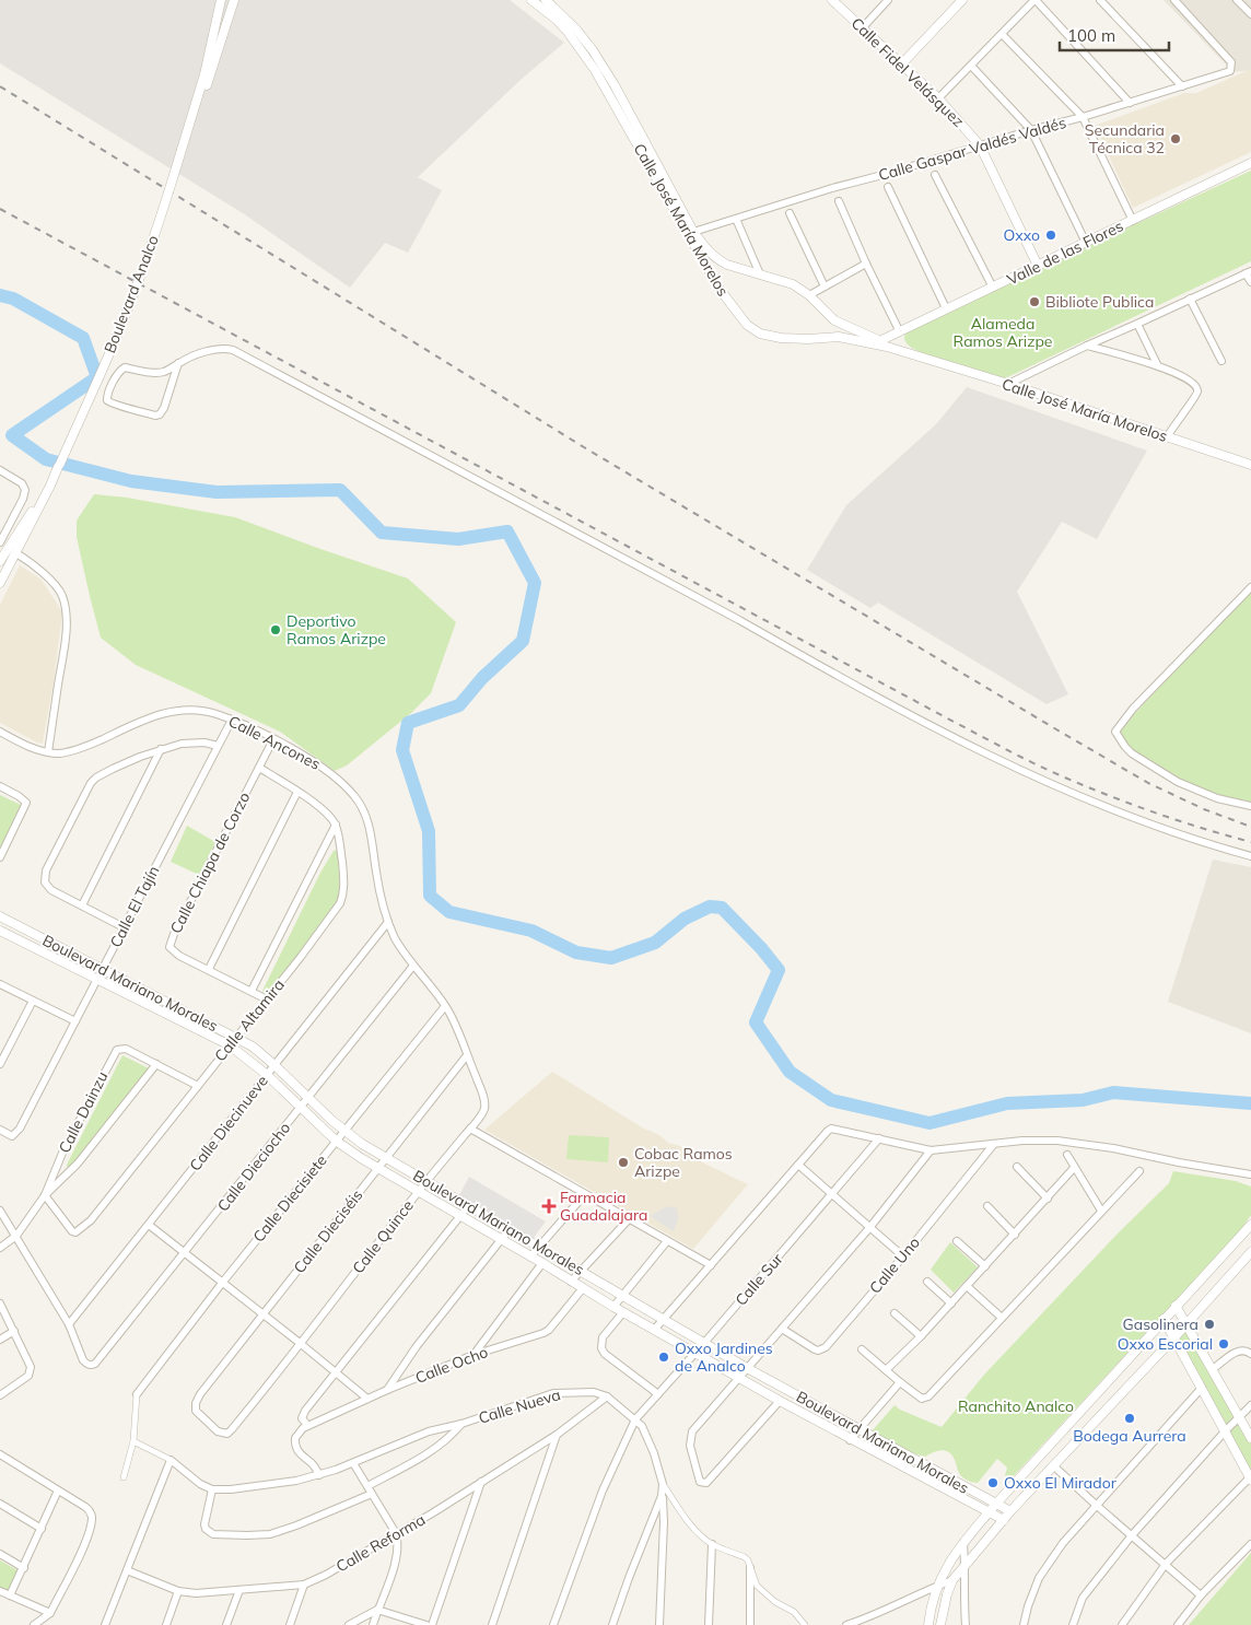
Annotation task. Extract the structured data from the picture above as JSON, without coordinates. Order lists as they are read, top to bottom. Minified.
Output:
{"streets":{"street":["Calle Fidel Velásquez","Calle Gaspar Valdés Valdés","Calle José María Morelos","Valle de las Flores","Boulevard Analco","Calle Ancones","Calle Chiapa de Corzo","Calle El Tajín","Boulevard Mariano Morales","Calle Altamira","Calle Dainzu","Calle Diecinueve","Calle Dieciocho","Calle Diecisiete","Calle Dieciséis","Calle Quince","Calle Uno","Calle Sur","Calle Ocho","Calle Nueva","Calle Reforma"]},"crossings":[["Calle Fidel Velásquez","Calle Gaspar Valdés Valdés"],["Calle Fidel Velásquez","Valle de las Flores"],["Calle Gaspar Valdés Valdés","Calle José María Morelos"],["Calle José María Morelos","Valle de las Flores"],["Calle Ancones","Calle Chiapa de Corzo"],["Calle Ancones","Calle El Tajín"],["Calle Ancones","Calle Diecinueve"],["Calle Ancones","Calle Quince"],["Calle Chiapa de Corzo","Calle Altamira"],["Calle El Tajín","Boulevard Mariano Morales"],["Boulevard Mariano Morales","Calle Altamira"],["Boulevard Mariano Morales","Calle Diecinueve"],["Boulevard Mariano Morales","Calle Dieciocho"],["Boulevard Mariano Morales","Calle Diecisiete"],["Boulevard Mariano Morales","Calle Dieciséis"],["Boulevard Mariano Morales","Calle Quince"],["Boulevard Mariano Morales","Calle Sur"],["Boulevard Mariano Morales","Calle Ocho"],["Calle Altamira","Calle Dainzu"],["Calle Diecinueve","Calle Dieciocho"],["Calle Diecinueve","Calle Quince"],["Calle Dieciocho","Calle Quince"],["Calle Diecisiete","Calle Quince"],["Calle Dieciséis","Calle Quince"],["Calle Nueva","Calle Reforma"]],"parks":["Alameda Ramos Arizpe","Ranchito Analco"],"places":{"other":["Secundaria Técnica 32","Oxxo","Bibliote Publica","Deportivo Ramos Arizpe","Cobac Ramos Arizpe","Gasolinera","Oxxo Escorial","Oxxo Jardines de Analco","Bodega Aurrera","Oxxo El Mirador"],"health":["Farmacia Guadalajara"]},"scale_bar":"100 m"}
